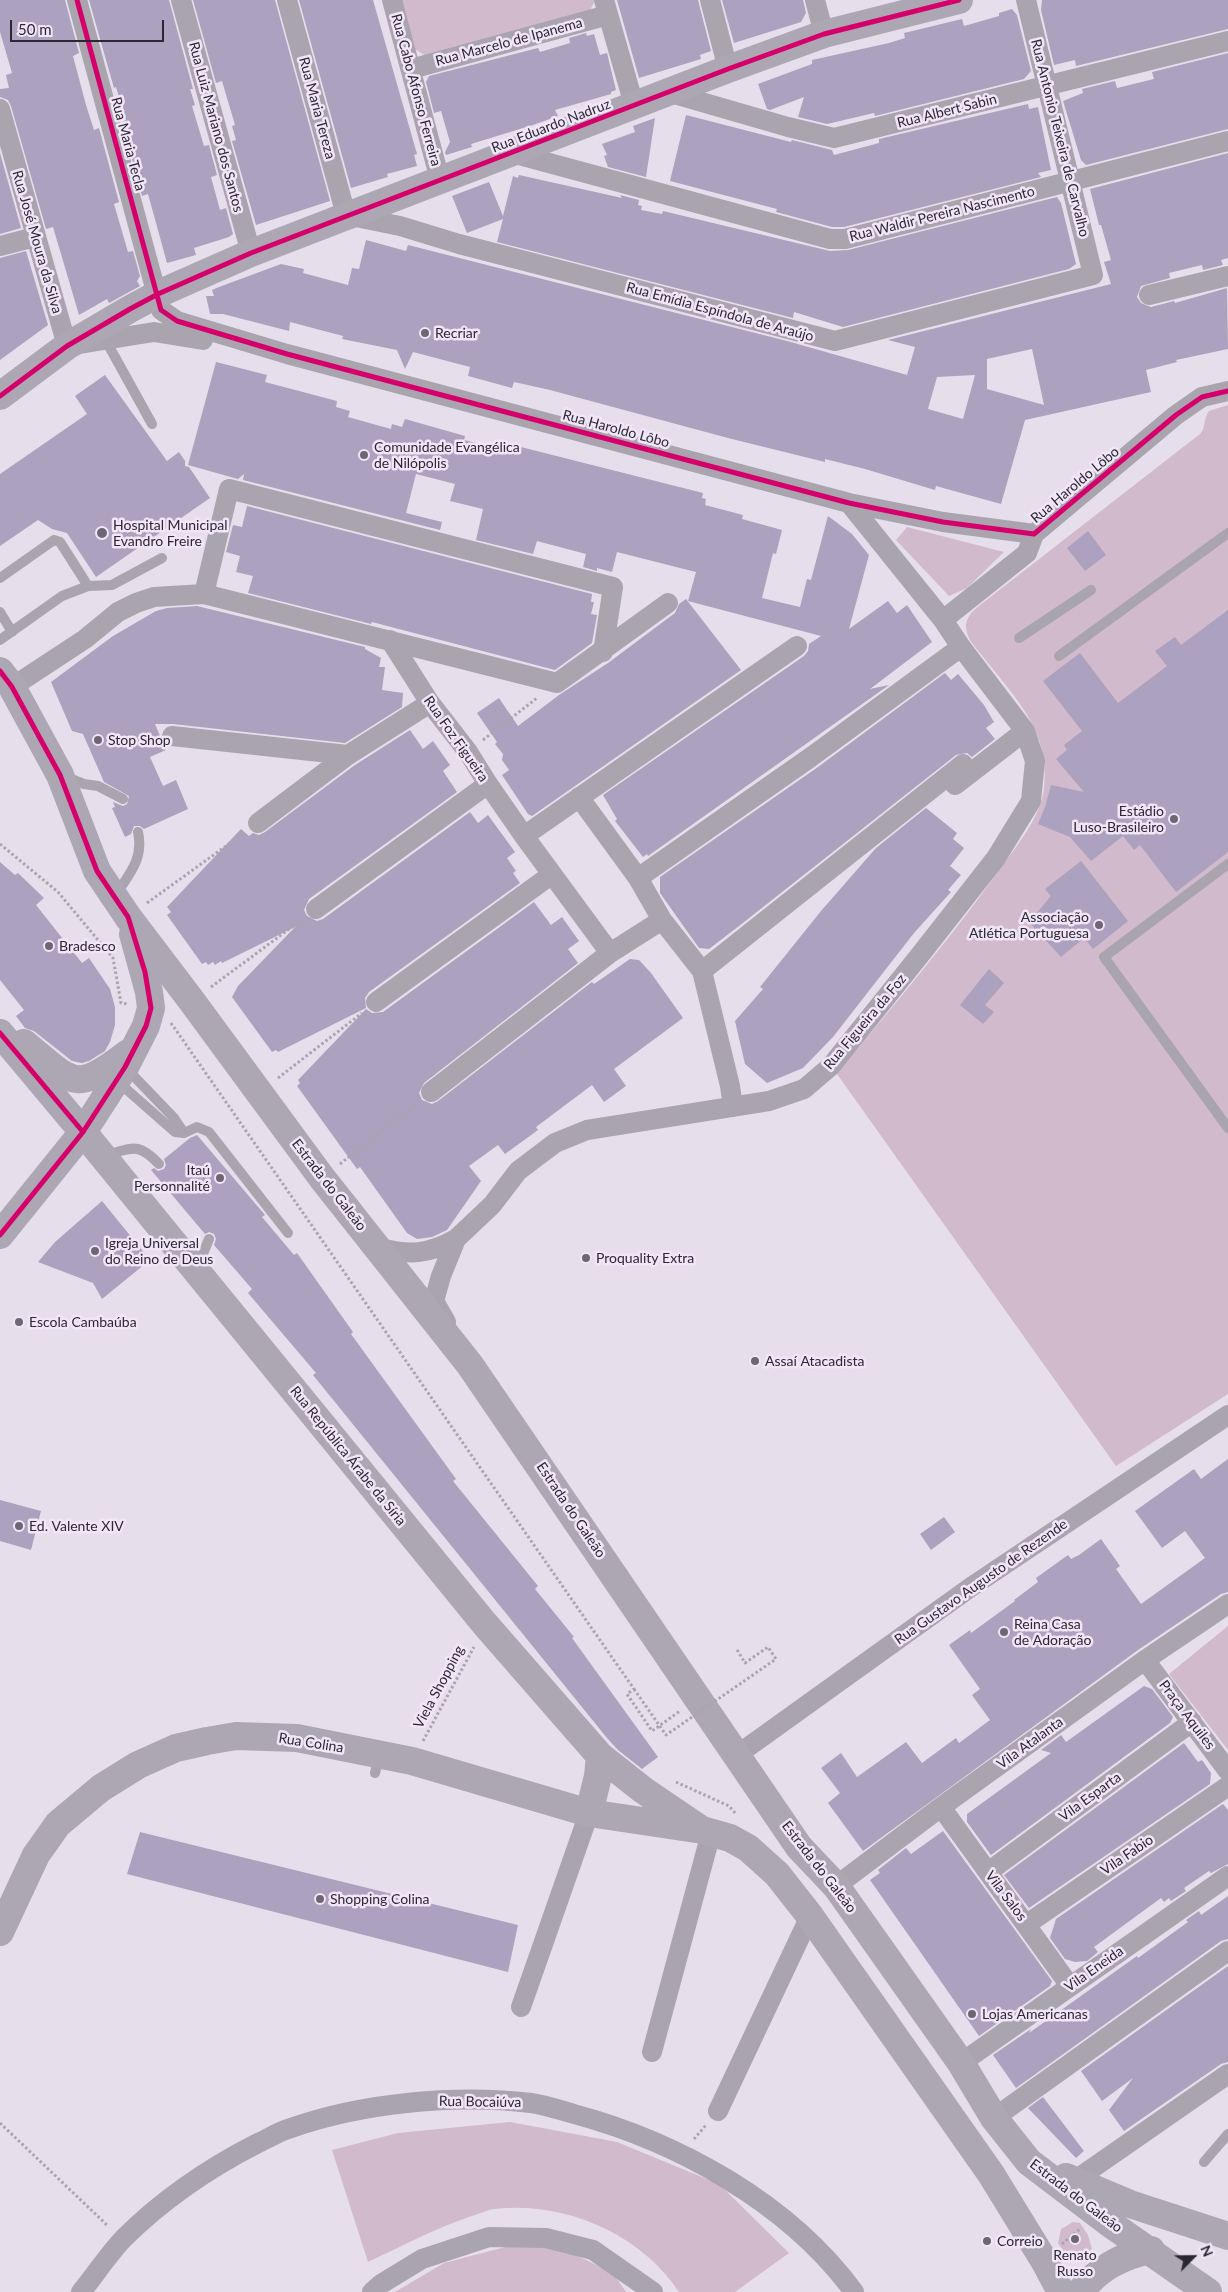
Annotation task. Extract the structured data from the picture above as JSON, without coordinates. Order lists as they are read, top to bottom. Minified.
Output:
{"streets":{"main road":["Rua Eduardo Nadruz","Rua Haroldo Lôbo","Estrada do Galeão","Rua República Árabe da Síria","Rua Colina"],"street":["Rua Marcelo de Ipanema","Rua Cabo Afonso Ferreira","Rua Maria Tereza","Rua Albert Sabin","Rua Luiz Mariano dos Santos","Rua Antonio Teixeira de Carvalho","Rua Maria Tecla","Rua Waldir Pereira Nascimento","Rua José Moura da Silva","Rua Emídia Espíndola de Araújo","Rua Foz Figueira","Rua Figueira da Foz","Rua Gustavo Augusto de Rezende","Praça Aquiles","Vila Atalanta","Vila Esparta","Vila Fabio","Vila Salos","Vila Eneida","Rua Bocaiúva"],"path":["Viela Shopping"]},"crossings":[["Rua Marcelo de Ipanema","Rua Cabo Afonso Ferreira"],["Rua Cabo Afonso Ferreira","Rua Eduardo Nadruz"],["Rua Maria Tereza","Rua Eduardo Nadruz"],["Rua Maria Tereza","Rua Emídia Espíndola de Araújo"],["Rua Albert Sabin","Rua Eduardo Nadruz"],["Rua Albert Sabin","Rua Antonio Teixeira de Carvalho"],["Rua Eduardo Nadruz","Rua Luiz Mariano dos Santos"],["Rua Eduardo Nadruz","Rua Maria Tecla"],["Rua Eduardo Nadruz","Rua Waldir Pereira Nascimento"],["Rua Eduardo Nadruz","Rua Emídia Espíndola de Araújo"],["Rua Eduardo Nadruz","Rua Haroldo Lôbo"],["Rua Antonio Teixeira de Carvalho","Rua Waldir Pereira Nascimento"],["Rua Antonio Teixeira de Carvalho","Rua Emídia Espíndola de Araújo"],["Rua Maria Tecla","Rua Haroldo Lôbo"],["Rua José Moura da Silva","Rua Haroldo Lôbo"],["Rua Haroldo Lôbo","Rua Figueira da Foz"],["Rua Figueira da Foz","Estrada do Galeão"],["Estrada do Galeão","Rua Gustavo Augusto de Rezende"],["Estrada do Galeão","Vila Atalanta"],["Estrada do Galeão","Vila Eneida"],["Rua República Árabe da Síria","Viela Shopping"],["Rua República Árabe da Síria","Rua Colina"],["Viela Shopping","Rua Colina"],["Praça Aquiles","Vila Atalanta"],["Praça Aquiles","Vila Esparta"],["Vila Atalanta","Vila Salos"],["Vila Esparta","Vila Salos"],["Vila Fabio","Vila Salos"],["Vila Salos","Vila Eneida"]],"places":["Recriar","Comunidade Evangélica de Nilópolis","Hospital Municipal Evandro Freire","Stop Shop","Estádio Luso-Brasileiro","Associação Atlética Portuguesa","Bradesco","Itaú Personnalité","Igreja Universal do Reino de Deus","Proquality Extra","Escola Cambaúba","Assaí Atacadista","Ed. Valente XIV","Reina Casa de Adoração","Shopping Colina","Lojas Americanas","Renato Russo","Correio"],"scale_bar":"50 m","north":"top right"}
